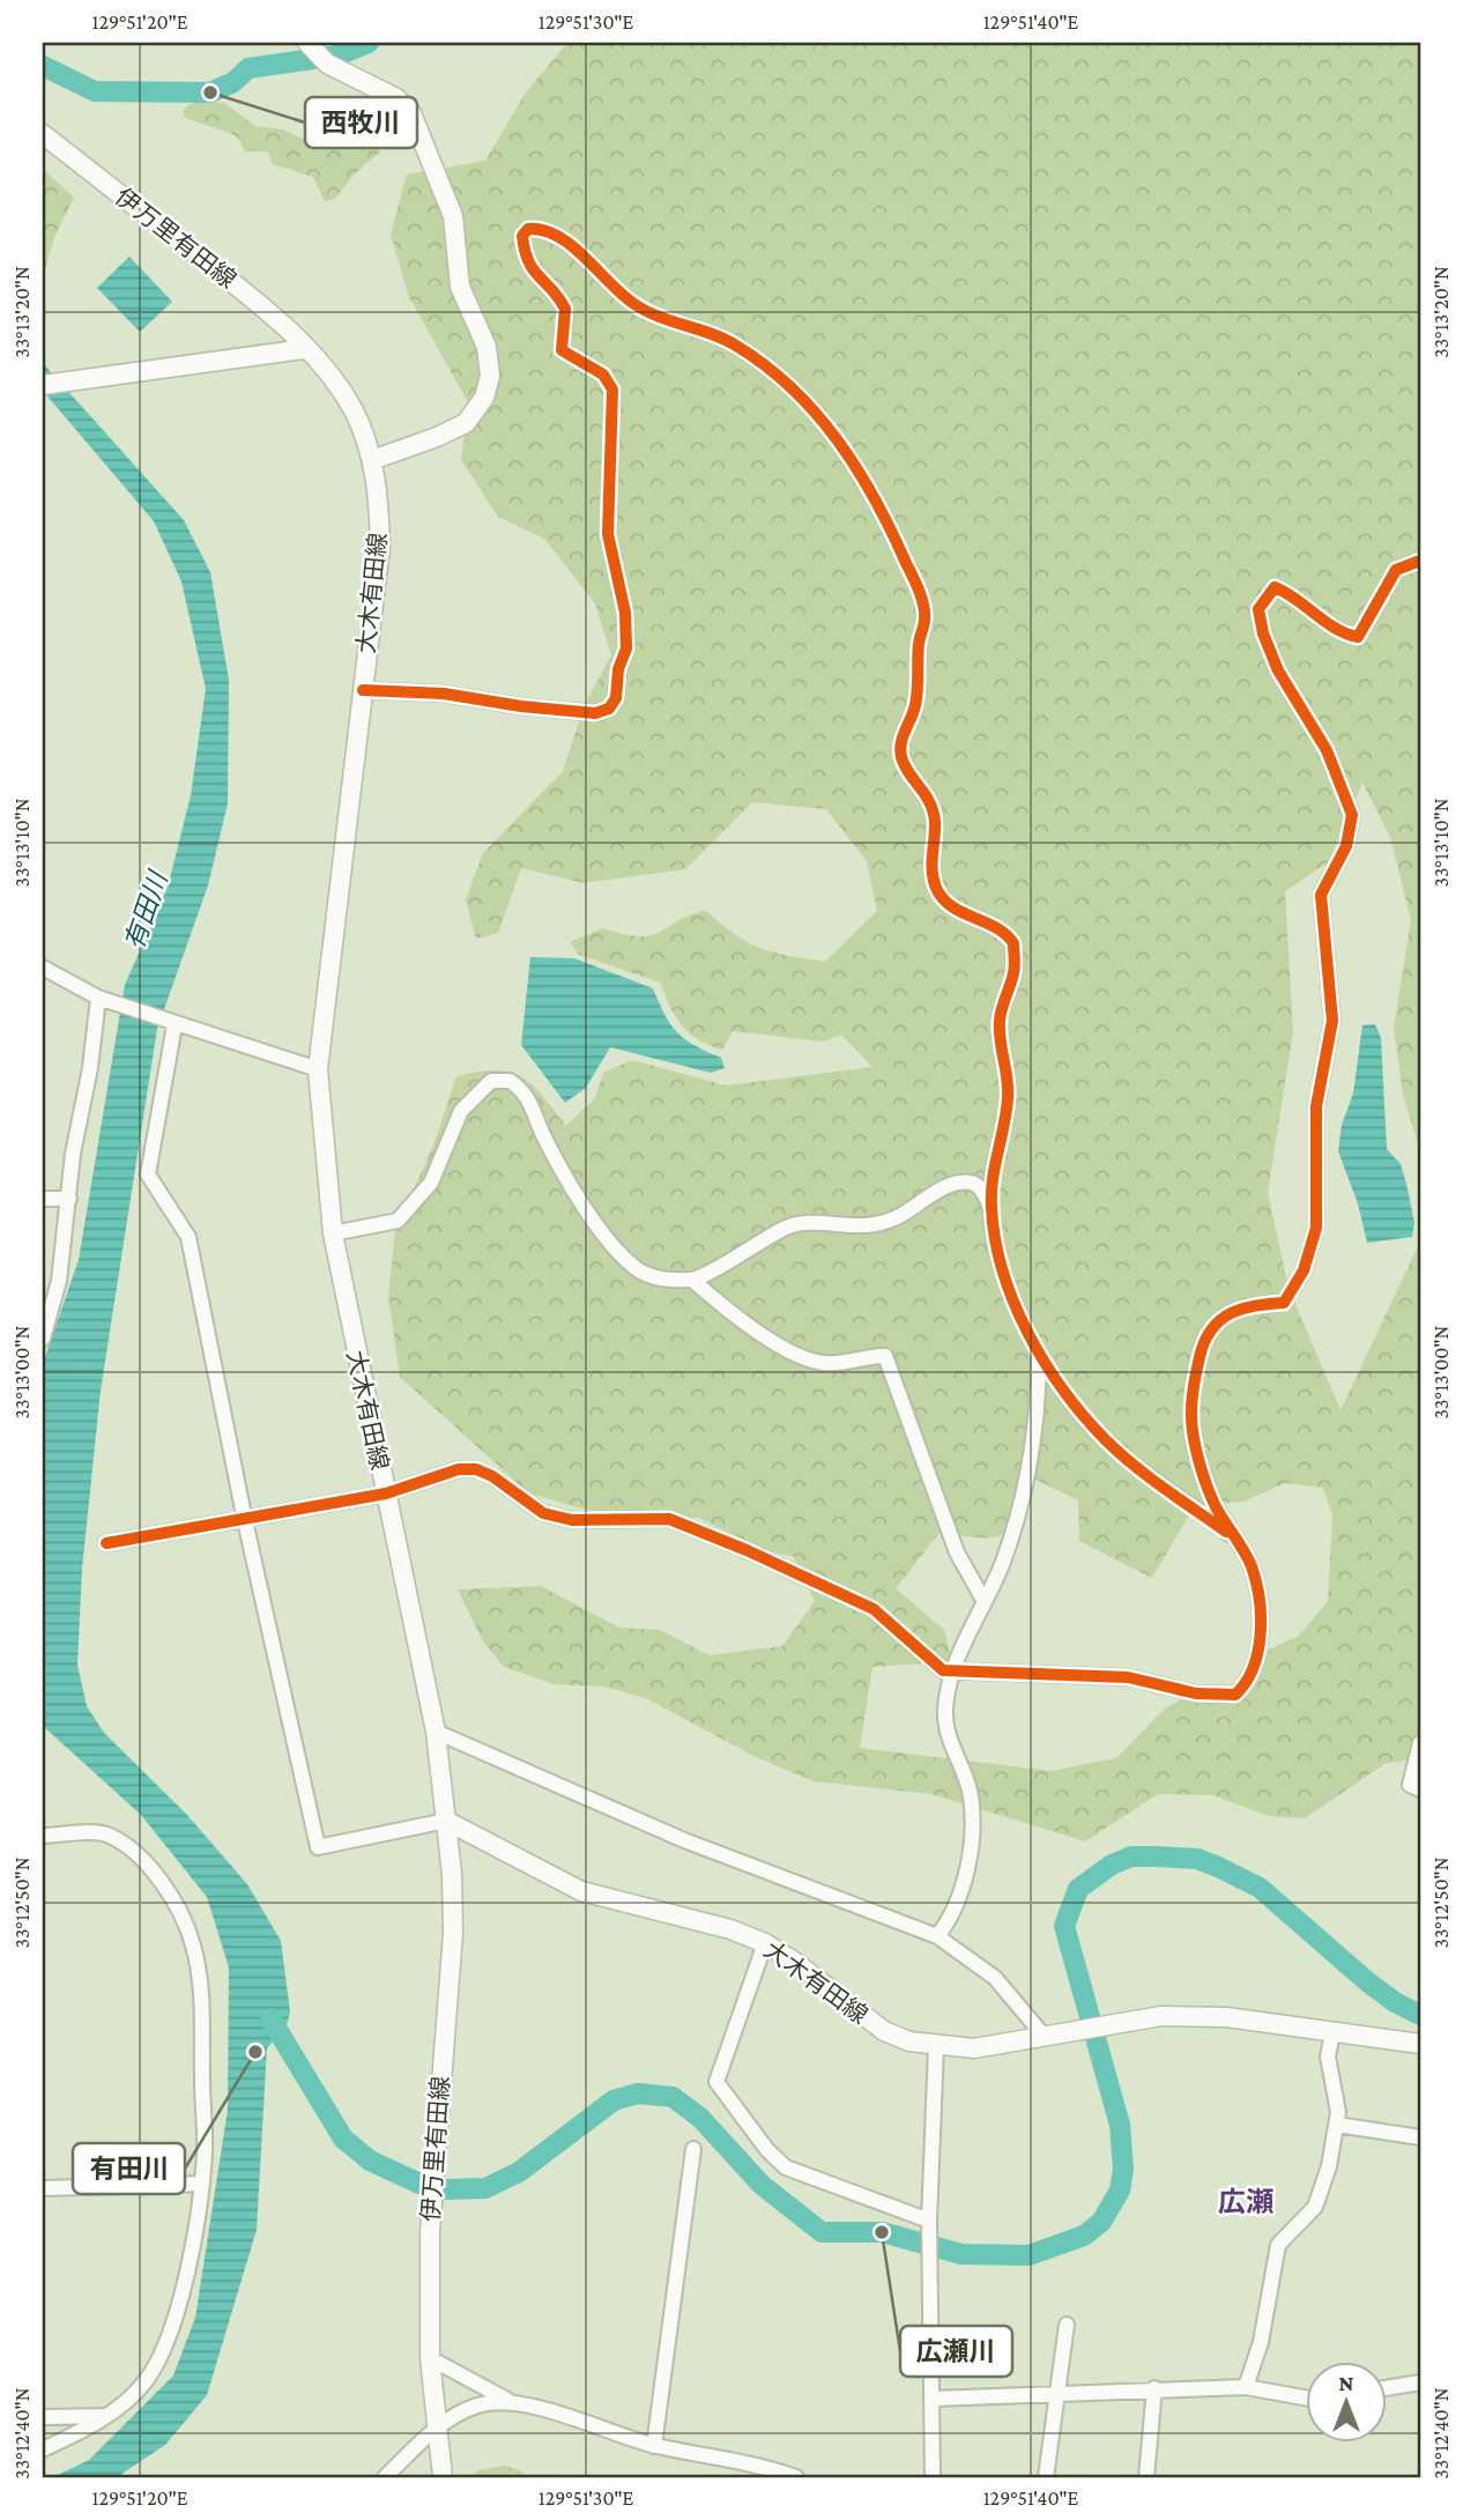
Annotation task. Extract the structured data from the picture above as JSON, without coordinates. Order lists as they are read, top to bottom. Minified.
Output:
{"streets":{"main road":["伊万里有田線","大木有田線"]},"crossings":[["伊万里有田線","大木有田線"]],"districts":["広瀬"],"water":["有田川"],"places":["西牧川","有田川","広瀬川"],"north":"top","coordinates":["129°51'20\"E","129°51'30\"E","129°51'40\"E","33°13'20\"N","33°13'10\"N","33°13'00\"N","33°12'50\"N","33°12'40\"N"]}
